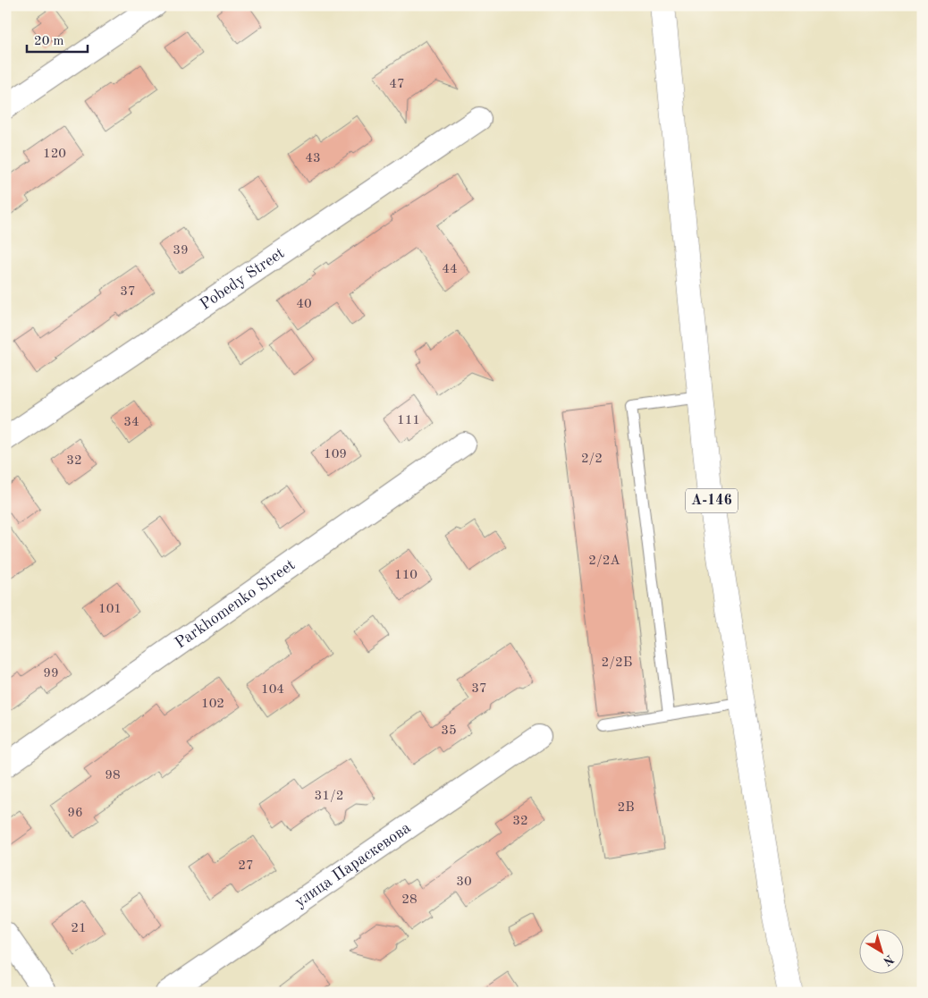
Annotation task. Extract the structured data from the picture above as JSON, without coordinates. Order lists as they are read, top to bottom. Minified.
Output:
{"streets":{"highway":["А-146"],"street":["Pobedy Street","Parkhomenko Street","улица Параскевова"]},"house_numbers":["47","120","43","39","44","37","40","111","34","109","2/2","32","2/2А","110","101","2/2Б","99","37","104","102","35","98","31/2","2В","96","32","27","30","28","21"],"scale_bar":"20 m","north":"bottom right"}
